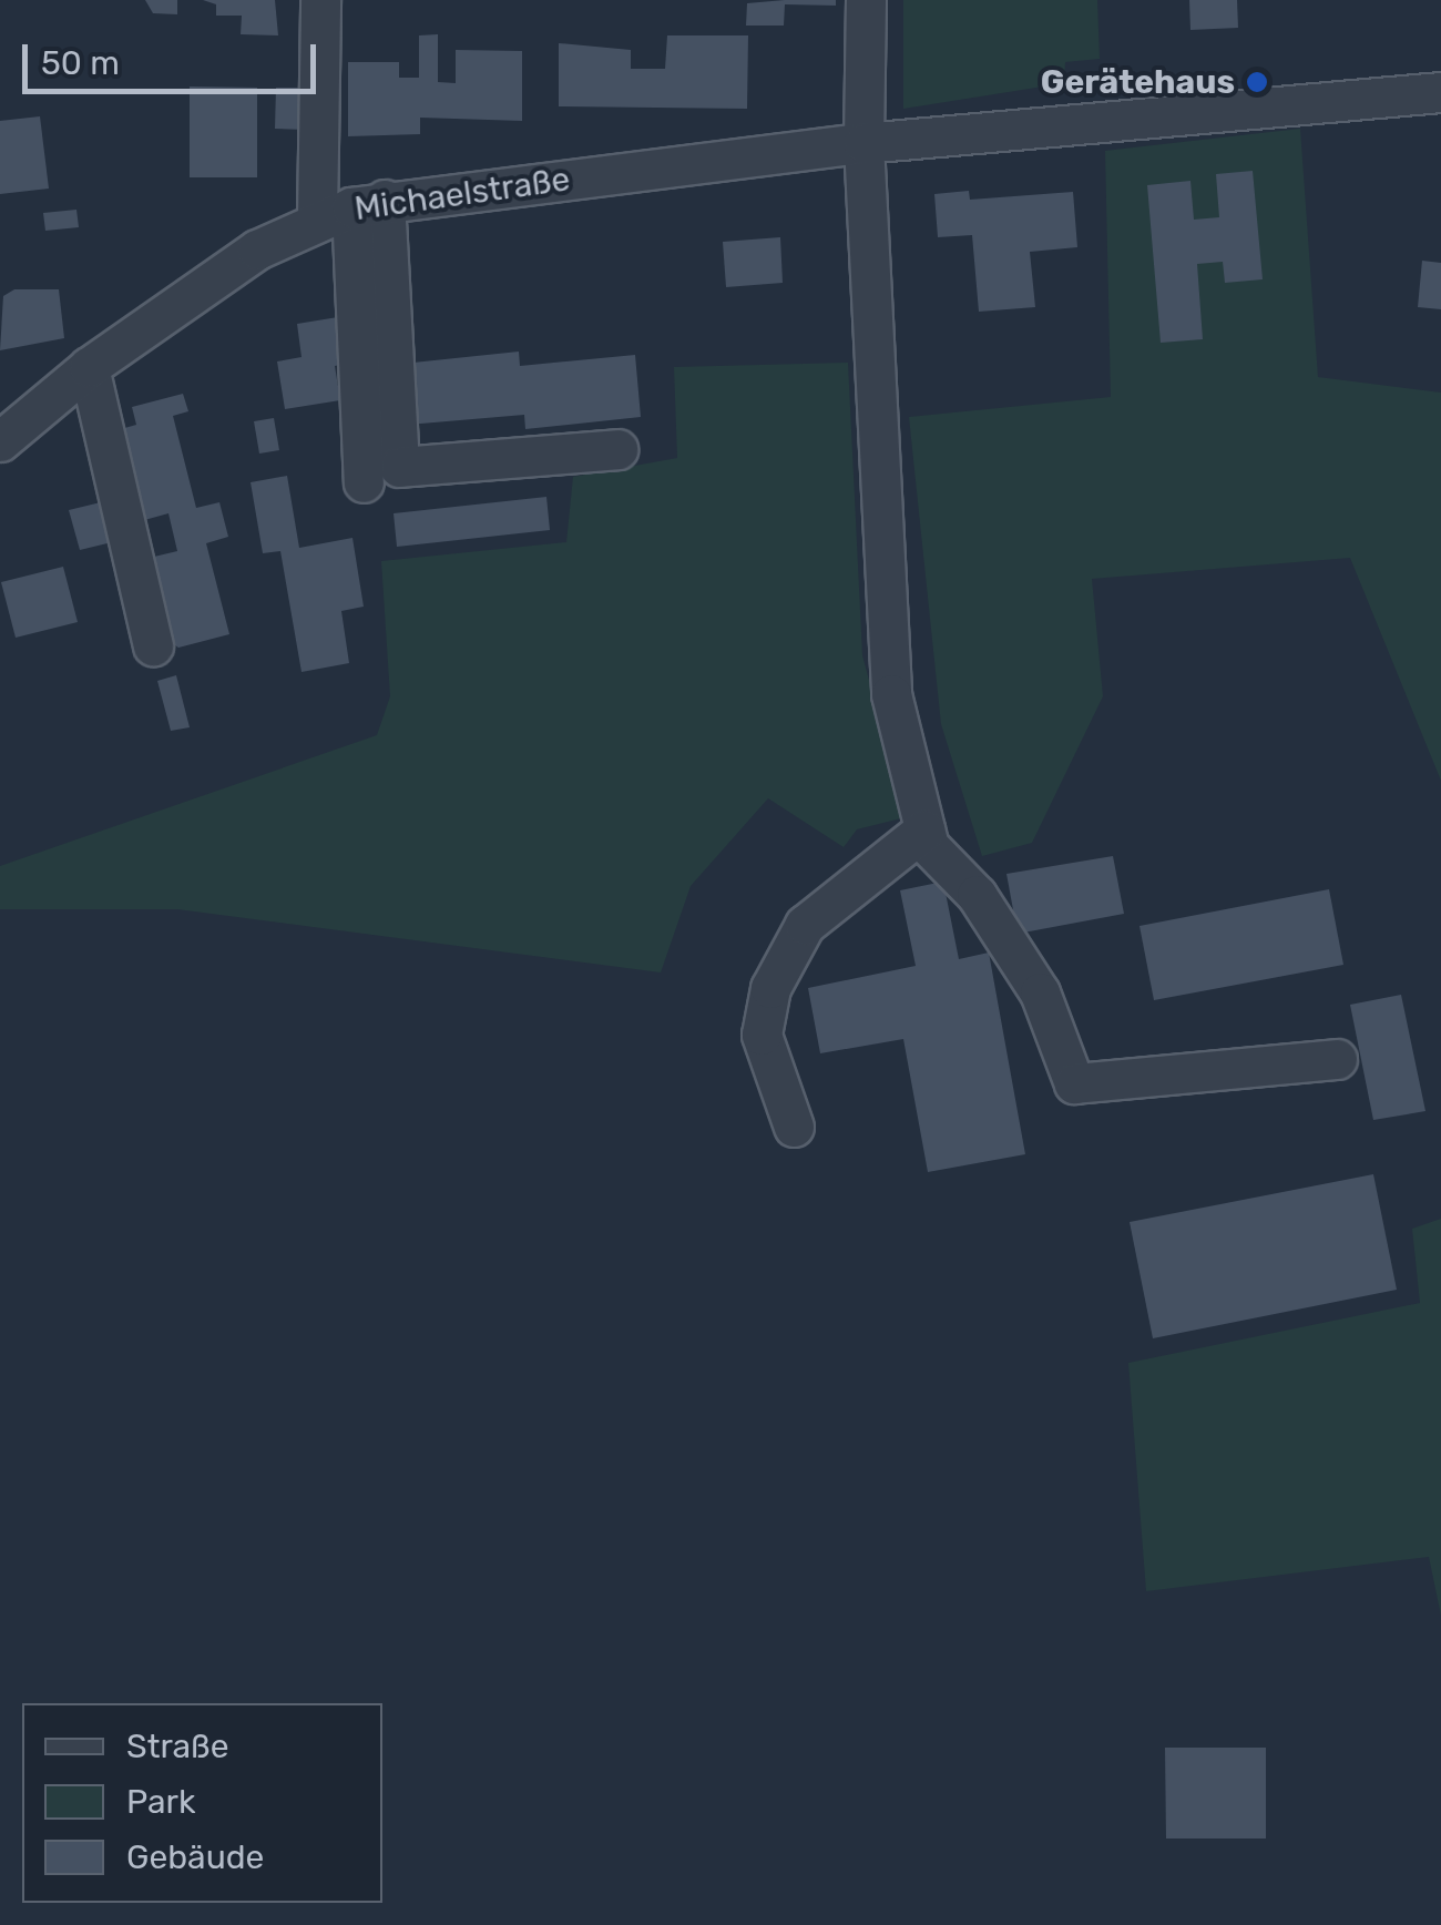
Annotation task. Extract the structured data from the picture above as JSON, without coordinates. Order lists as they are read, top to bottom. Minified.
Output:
{"streets":{"street":["Michaelstraße"]},"places":["Gerätehaus"],"legend":["Straße","Park","Gebäude"],"scale_bar":"50 m"}
